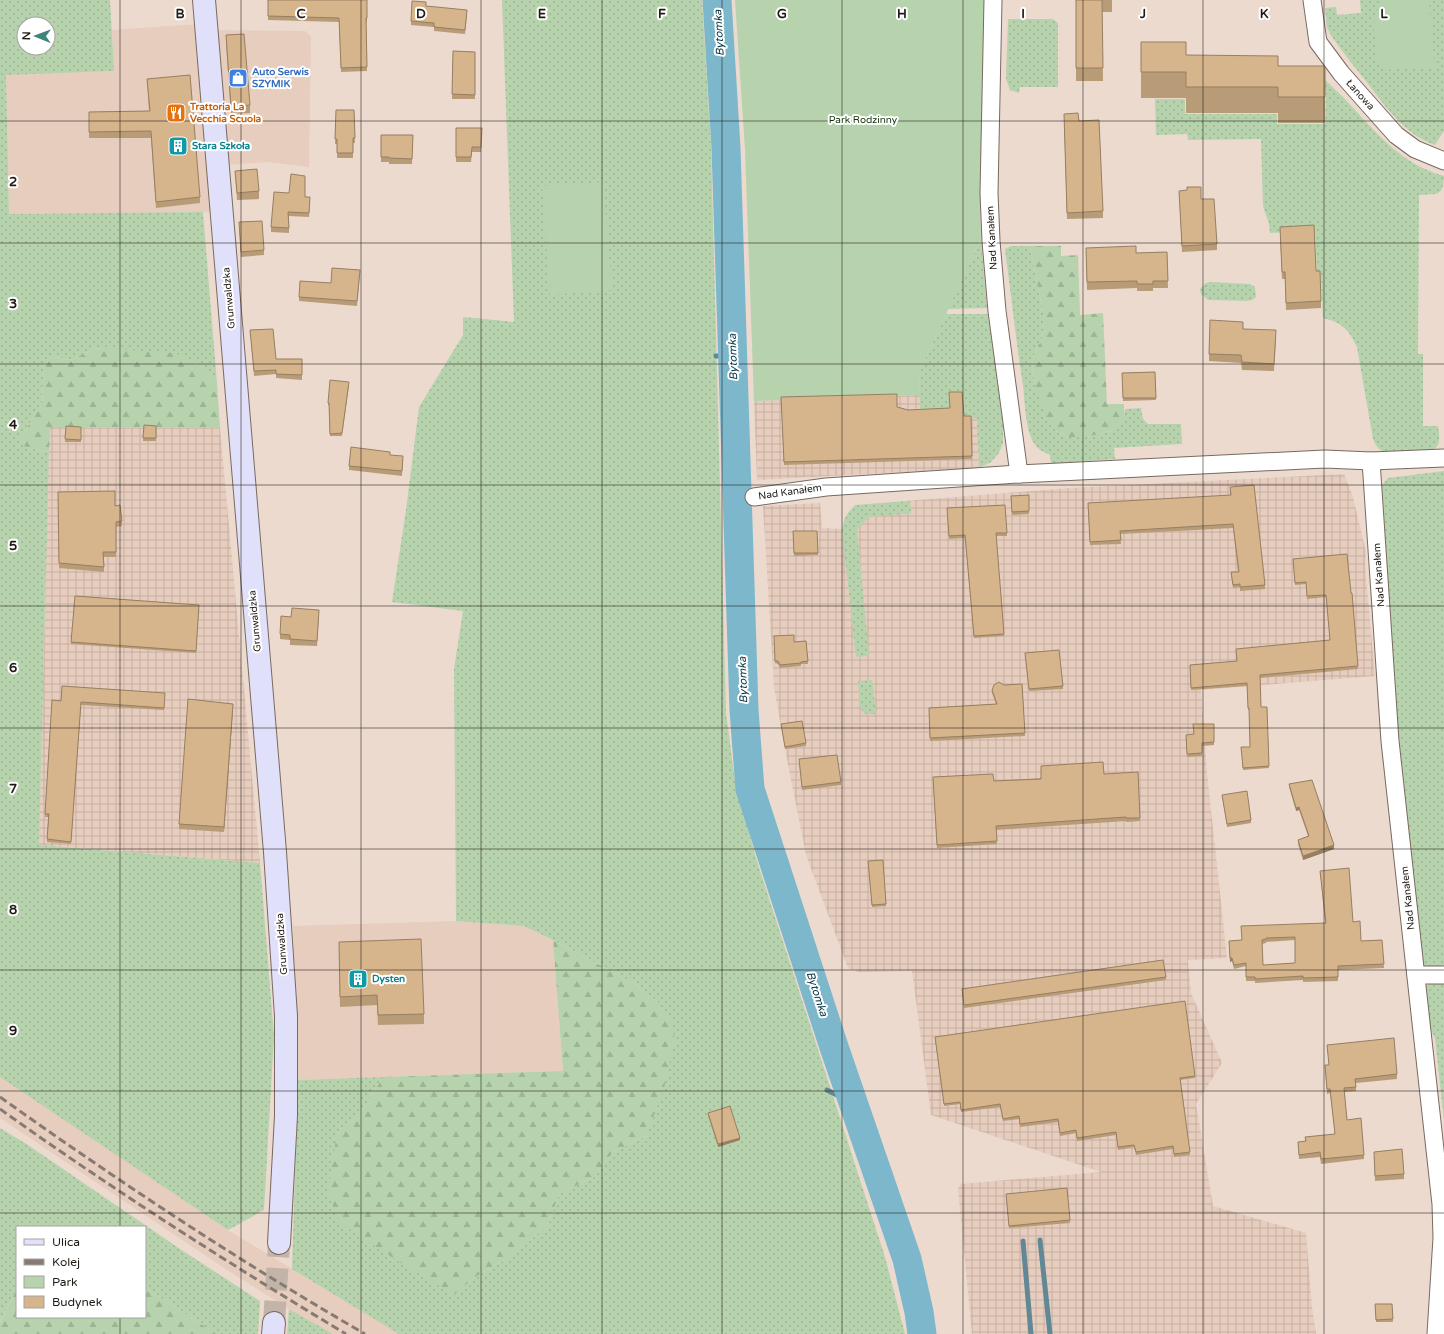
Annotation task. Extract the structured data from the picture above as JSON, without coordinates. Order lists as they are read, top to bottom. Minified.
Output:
{"streets":{"street":["Łanowa","Nad Kanałem","Grunwaldzka"]},"water":["Bytomka"],"parks":["Park Rodzinny"],"places":{"shop":["Auto Serwis SZYMIK"],"restaurant":["Trattoria La Vecchia Scuola"],"building":["Stara Szkoła","Dysten"]},"legend":["Ulica","Kolej","Park","Budynek"],"north":"left","grid":{"columns":["B","C","D","E","F","G","H","I","J","K","L"],"rows":["2","3","4","5","6","7","8","9"]}}
